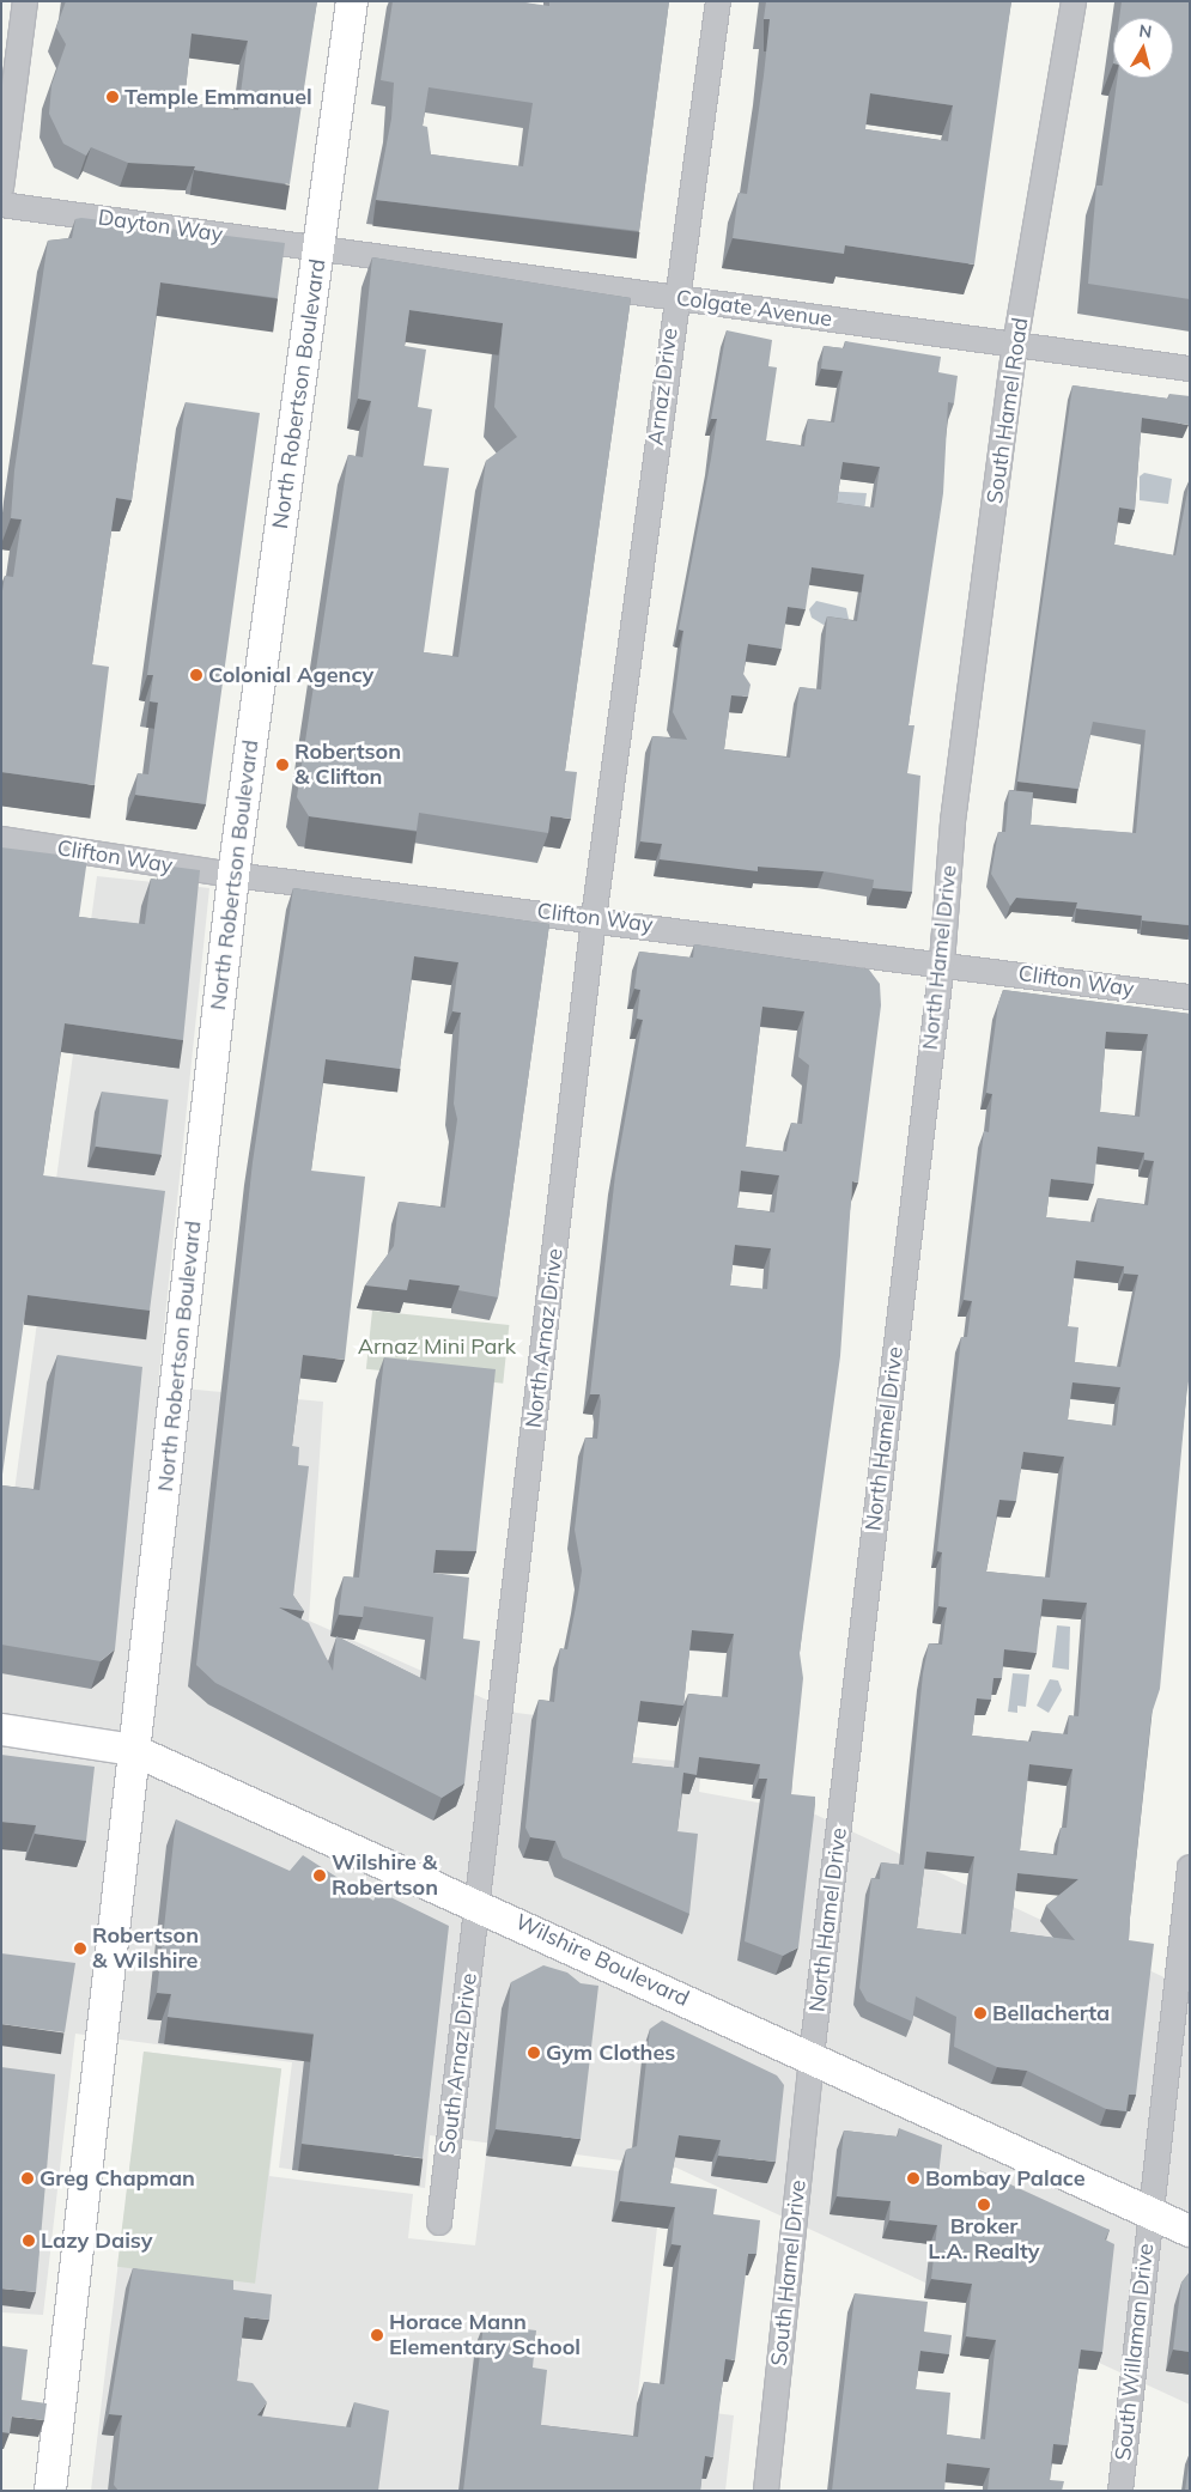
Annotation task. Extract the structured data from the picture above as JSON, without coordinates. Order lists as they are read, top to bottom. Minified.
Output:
{"streets":{"main road":["North Robertson Boulevard","Wilshire Boulevard"],"street":["Dayton Way","Colgate Avenue","Arnaz Drive","South Hamel Road","Clifton Way","North Hamel Drive","North Arnaz Drive","South Arnaz Drive","South Hamel Drive","South Willaman Drive"]},"crossings":[["Dayton Way","Colgate Avenue"],["Dayton Way","North Robertson Boulevard"],["Colgate Avenue","Arnaz Drive"],["Colgate Avenue","North Robertson Boulevard"],["Colgate Avenue","South Hamel Road"],["Arnaz Drive","North Arnaz Drive"],["North Robertson Boulevard","Clifton Way"],["North Robertson Boulevard","Wilshire Boulevard"],["South Hamel Road","North Hamel Drive"],["Clifton Way","North Hamel Drive"],["Clifton Way","North Arnaz Drive"],["North Hamel Drive","Wilshire Boulevard"],["North Hamel Drive","South Hamel Drive"],["North Arnaz Drive","Wilshire Boulevard"],["North Arnaz Drive","South Arnaz Drive"],["Wilshire Boulevard","South Arnaz Drive"],["Wilshire Boulevard","South Hamel Drive"],["Wilshire Boulevard","South Willaman Drive"]],"parks":["Arnaz Mini Park"],"places":["Temple Emmanuel","Colonial Agency","Robertson & Clifton","Wilshire & Robertson","Robertson & Wilshire","Bellacherta","Gym Clothes","Greg Chapman","Bombay Palace","Broker L.A. Realty","Lazy Daisy","Horace Mann Elementary School"],"north":"top"}
